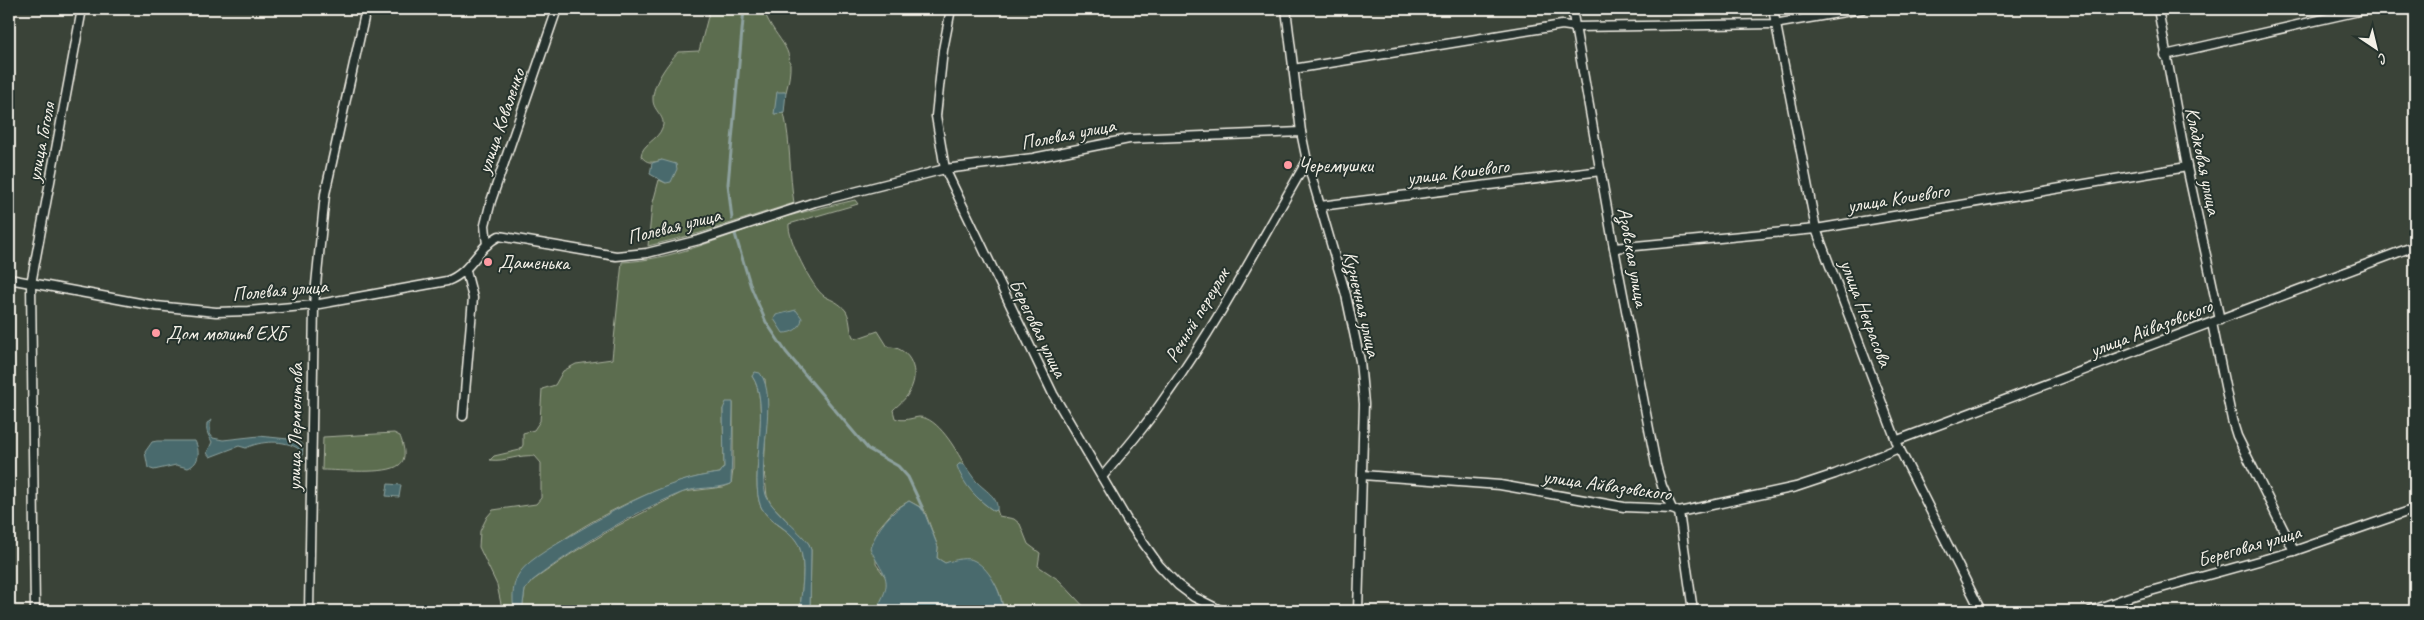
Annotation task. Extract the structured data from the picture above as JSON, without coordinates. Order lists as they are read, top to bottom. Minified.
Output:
{"streets":{"street":["улица Коваленко","Полевая улица","улица Гоголя","Кладковая улица","улица Кошевого","Азовская улица","Кузнечная улица","улица Некрасова","Речной переулок","Береговая улица","улица Айвазовского","улица Лермонтова"]},"crossings":[["улица Коваленко","Полевая улица"],["Полевая улица","улица Гоголя"],["Полевая улица","Кузнечная улица"],["Полевая улица","Береговая улица"],["Полевая улица","улица Лермонтова"],["Кладковая улица","улица Кошевого"],["Кладковая улица","Береговая улица"],["Кладковая улица","улица Айвазовского"],["улица Кошевого","Азовская улица"],["улица Кошевого","Кузнечная улица"],["улица Кошевого","улица Некрасова"],["Азовская улица","улица Айвазовского"],["Кузнечная улица","Речной переулок"],["Кузнечная улица","улица Айвазовского"],["улица Некрасова","улица Айвазовского"],["Речной переулок","Береговая улица"]],"places":["Черемушки","Дашенька","Дом молитв ЕХБ"],"north":"bottom right"}
